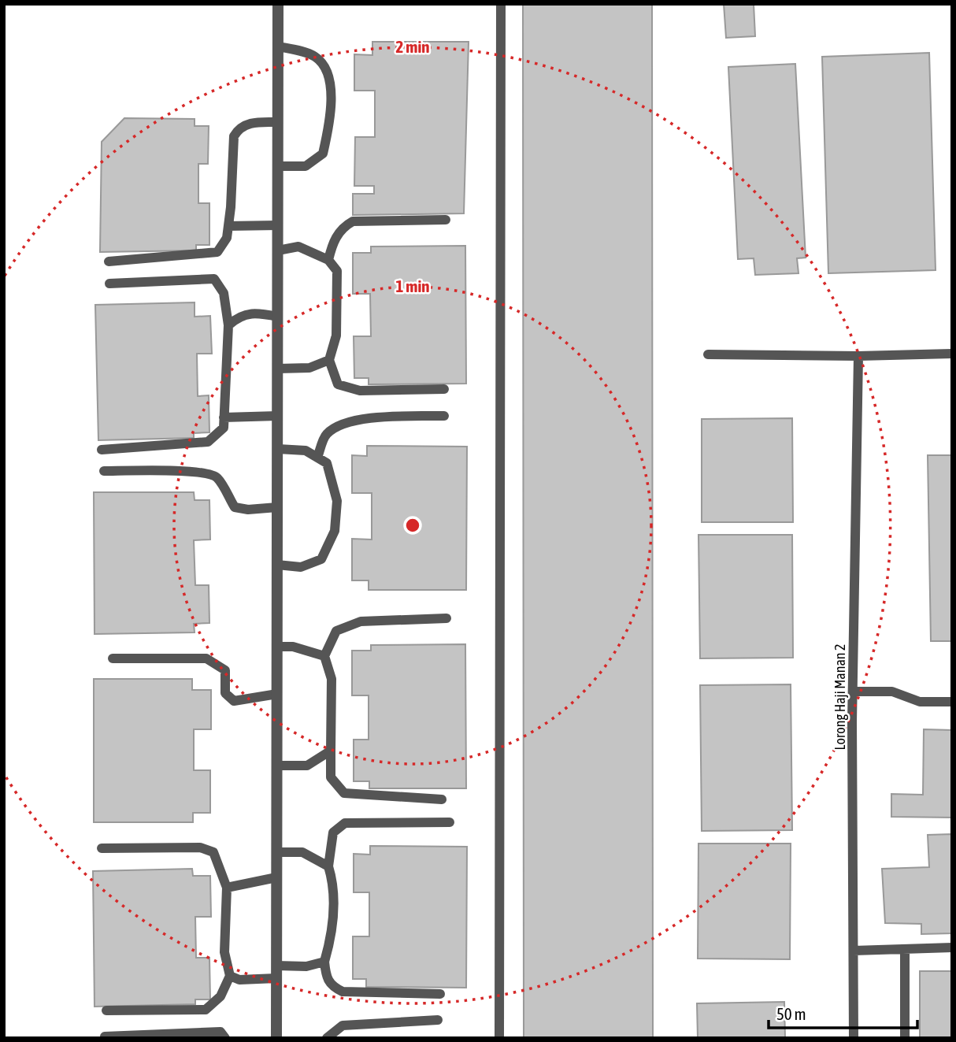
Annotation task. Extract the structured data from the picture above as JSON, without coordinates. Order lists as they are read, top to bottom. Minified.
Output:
{"streets":{"lane":["Lorong Haji Manan 2"]},"scale_bar":"50 m","rings":["2 min","1 min"]}
